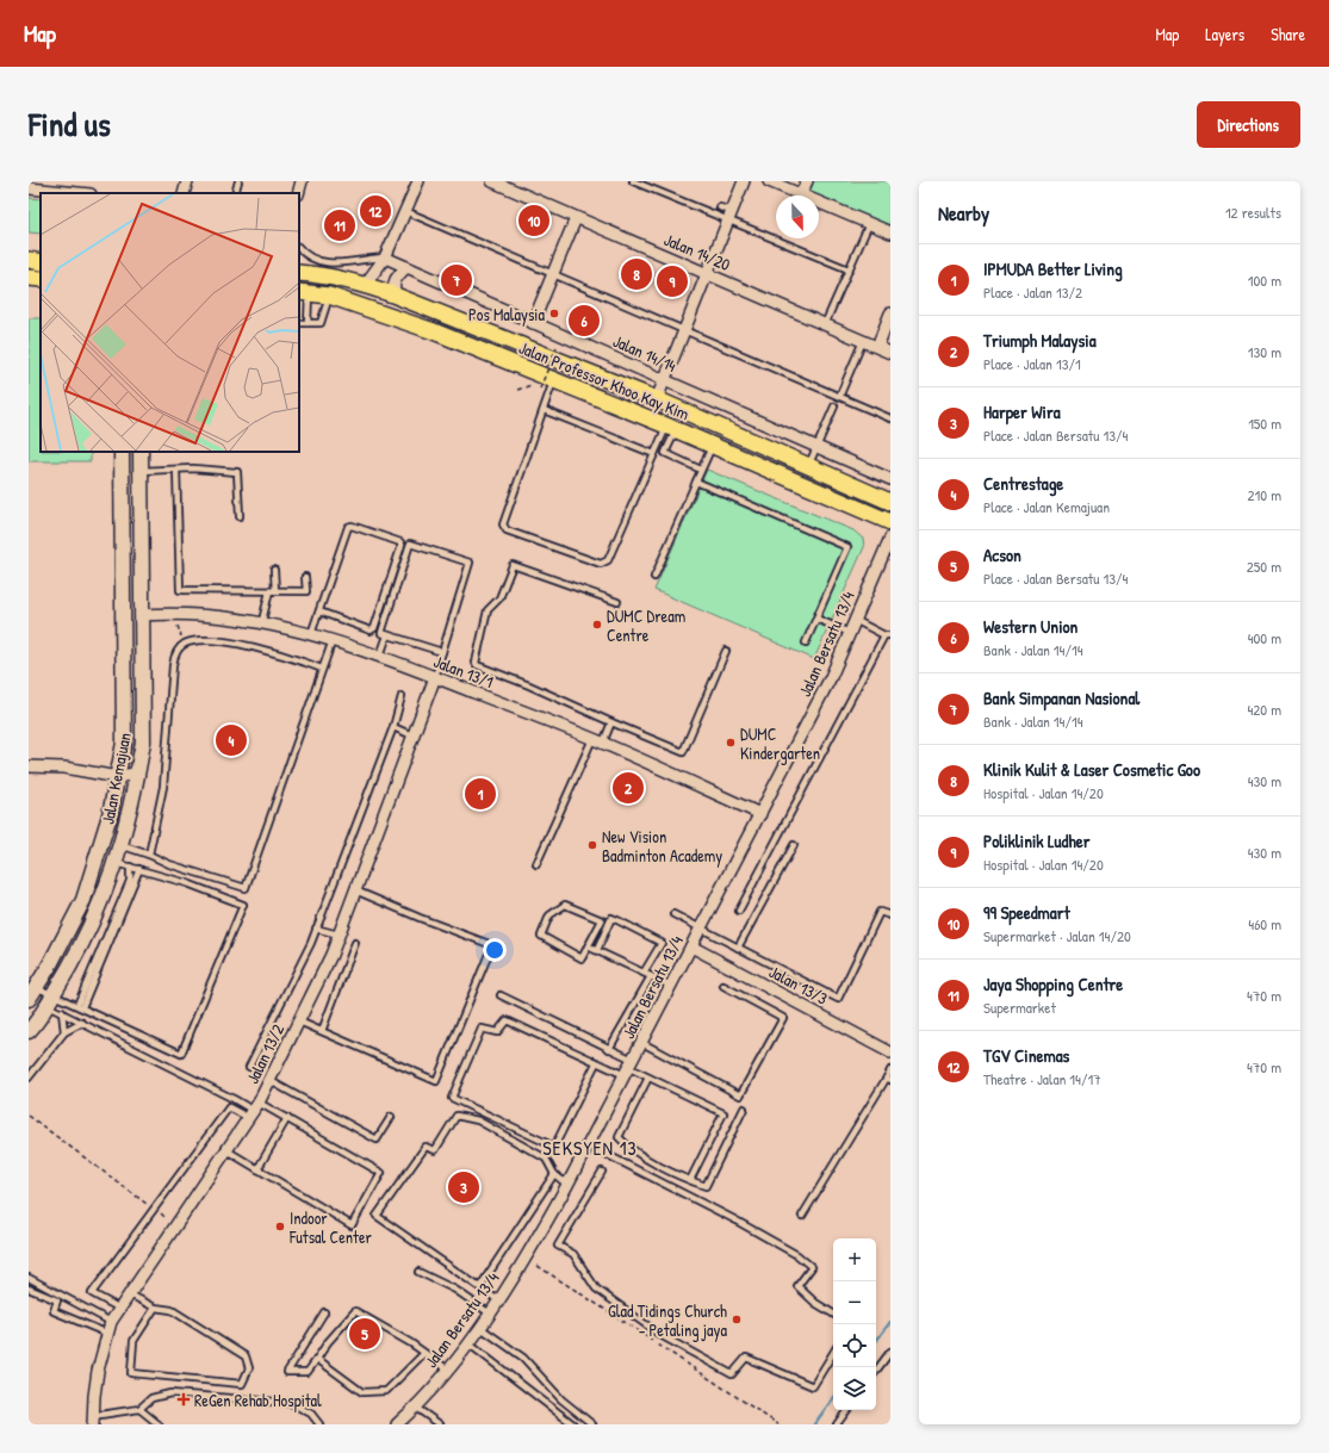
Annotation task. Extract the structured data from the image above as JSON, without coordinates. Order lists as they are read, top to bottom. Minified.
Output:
{"streets":{"main road":["Jalan Professor Khoo Kay Kim","Jalan Kemajuan"],"street":["Jalan 14/20","Jalan 14/14","Jalan Bersatu 13/4","Jalan 13/1","Jalan 13/3","Jalan 13/2"]},"crossings":[["Jalan Bersatu 13/4","Jalan 13/1"],["Jalan Bersatu 13/4","Jalan 13/3"],["Jalan 13/1","Jalan Kemajuan"],["Jalan 13/1","Jalan 13/2"]],"districts":["SEKSYEN 13"],"places":{"other":["Pos Malaysia","DUMC Dream Centre","DUMC Kindergarten","New Vision Badminton Academy","Indoor Futsal Center","Glad Tidings Church - Petaling jaya"],"health":["ReGen Rehab Hospital"]},"north":"bottom","page":{"header":"Map","nav":["Map","Layers","Share"],"title":"Find us","buttons":"Directions","heading":["Nearby","12 results"],"pins":["12","10","11","8","7","9","6","4","2","1","3","5"],"list":[{"mark":"1","name":"IPMUDA Better Living","note":"Place · Jalan 13/2","value":"100 m"},{"mark":"2","name":"Triumph Malaysia","note":"Place · Jalan 13/1","value":"130 m"},{"mark":"3","name":"Harper Wira","note":"Place · Jalan Bersatu 13/4","value":"150 m"},{"mark":"4","name":"Centrestage","note":"Place · Jalan Kemajuan","value":"210 m"},{"mark":"5","name":"Acson","note":"Place · Jalan Bersatu 13/4","value":"250 m"},{"mark":"6","name":"Western Union","note":"Bank · Jalan 14/14","value":"400 m"},{"mark":"7","name":"Bank Simpanan Nasional","note":"Bank · Jalan 14/14","value":"420 m"},{"mark":"8","name":"Klinik Kulit & Laser Cosmetic Goo","note":"Hospital · Jalan 14/20","value":"430 m"},{"mark":"9","name":"Poliklinik Ludher","note":"Hospital · Jalan 14/20","value":"430 m"},{"mark":"10","name":"99 Speedmart","note":"Supermarket · Jalan 14/20","value":"460 m"},{"mark":"11","name":"Jaya Shopping Centre","note":"Supermarket","value":"470 m"},{"mark":"12","name":"TGV Cinemas","note":"Theatre · Jalan 14/17","value":"470 m"}],"map_buttons":["+","−"]}}
